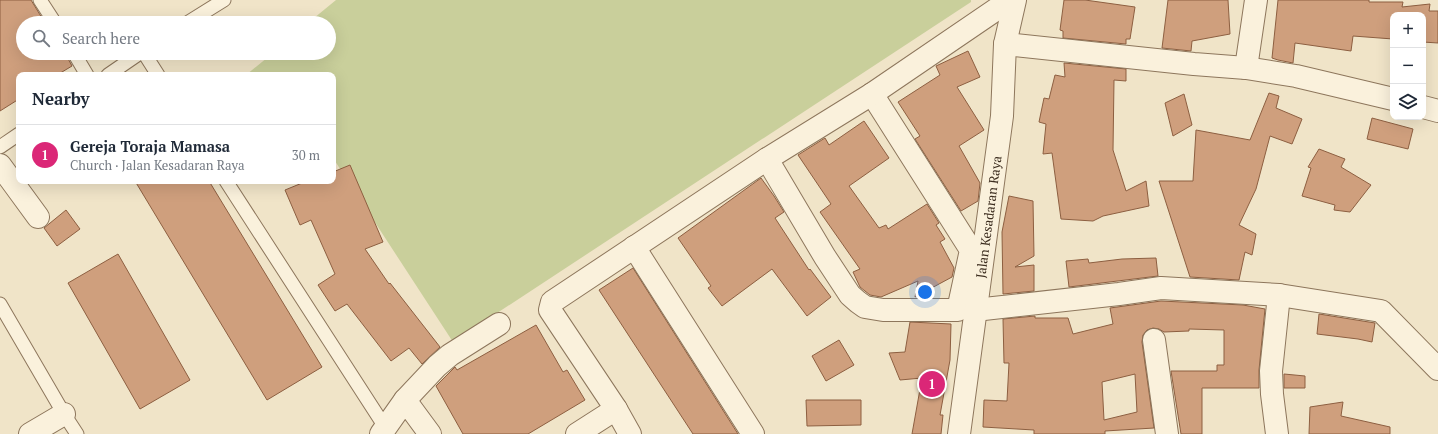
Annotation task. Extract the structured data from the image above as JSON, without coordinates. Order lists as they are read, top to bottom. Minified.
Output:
{"streets":{"street":["Jalan Kesadaran Raya"]},"page":{"map_buttons":["+","−"],"search":"Search here","heading":"Nearby","list":[{"mark":"1","name":"Gereja Toraja Mamasa","note":"Church · Jalan Kesadaran Raya","value":"30 m"}],"pins":"1"}}
